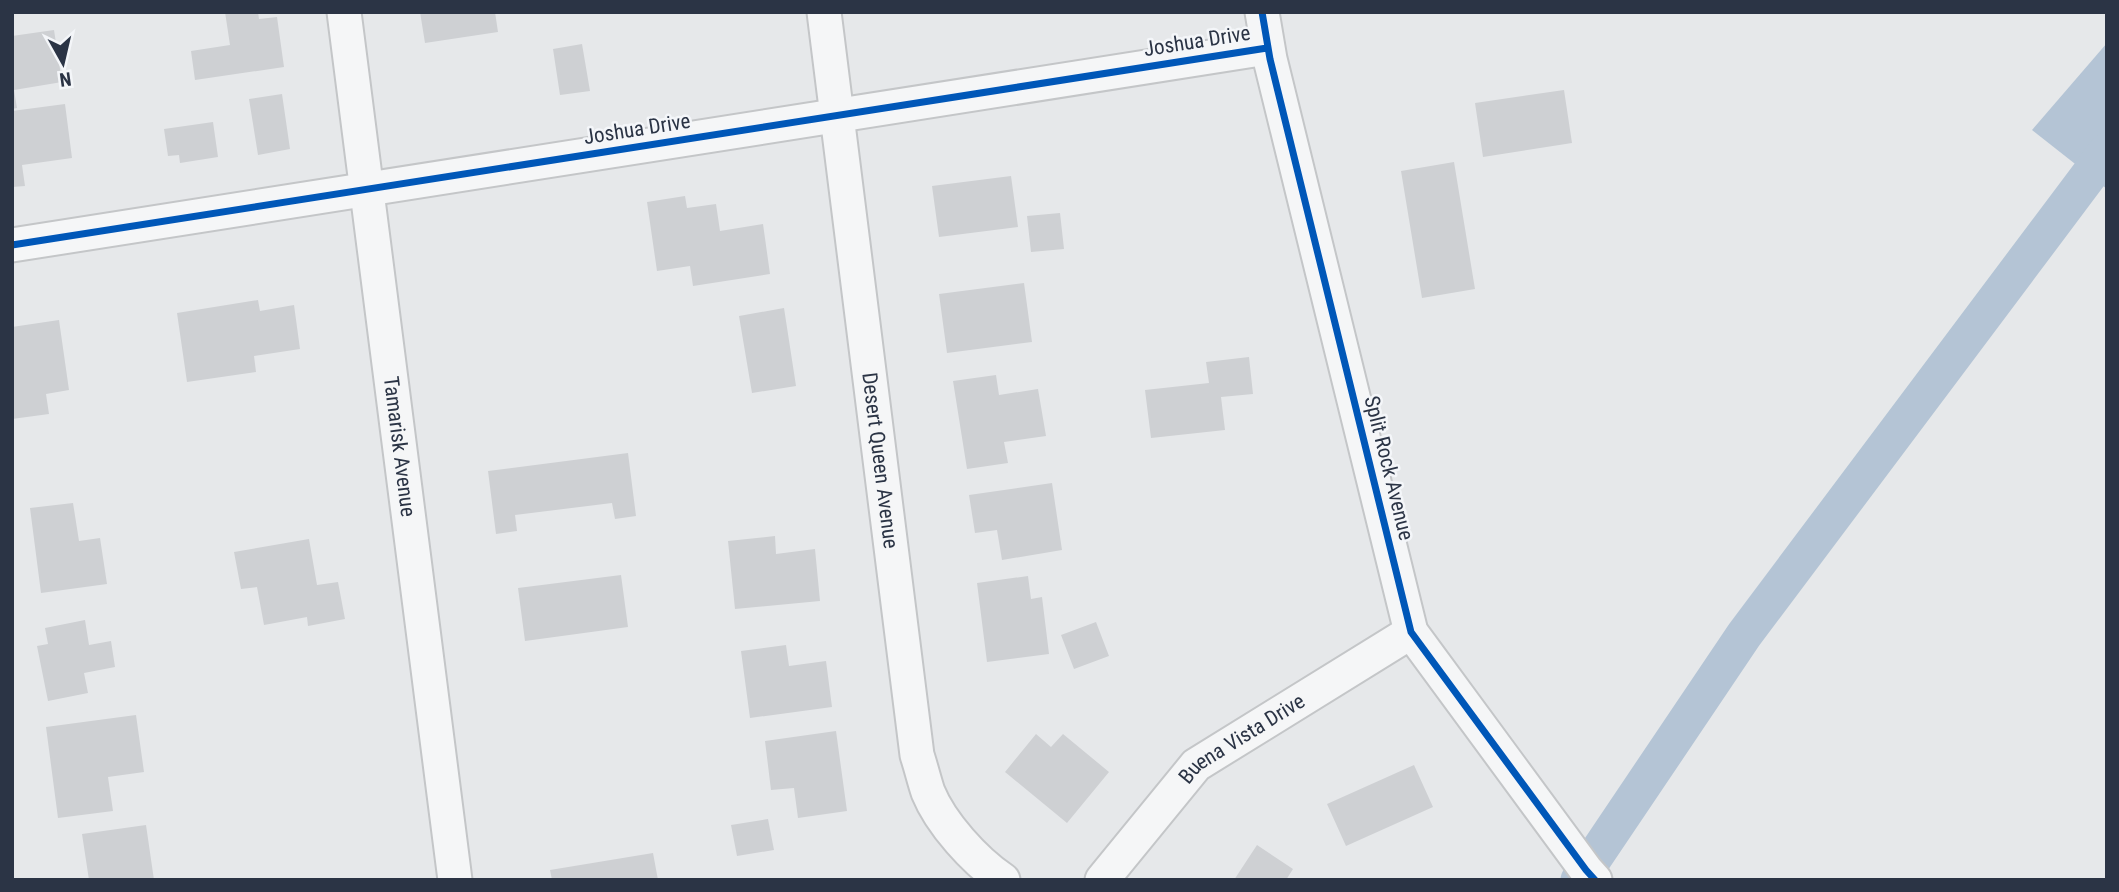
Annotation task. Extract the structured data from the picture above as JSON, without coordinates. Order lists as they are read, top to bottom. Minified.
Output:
{"streets":{"street":["Joshua Drive","Tamarisk Avenue","Desert Queen Avenue","Split Rock Avenue","Buena Vista Drive"]},"crossings":[["Joshua Drive","Tamarisk Avenue"],["Joshua Drive","Desert Queen Avenue"],["Joshua Drive","Split Rock Avenue"],["Split Rock Avenue","Buena Vista Drive"]],"north":"bottom"}
